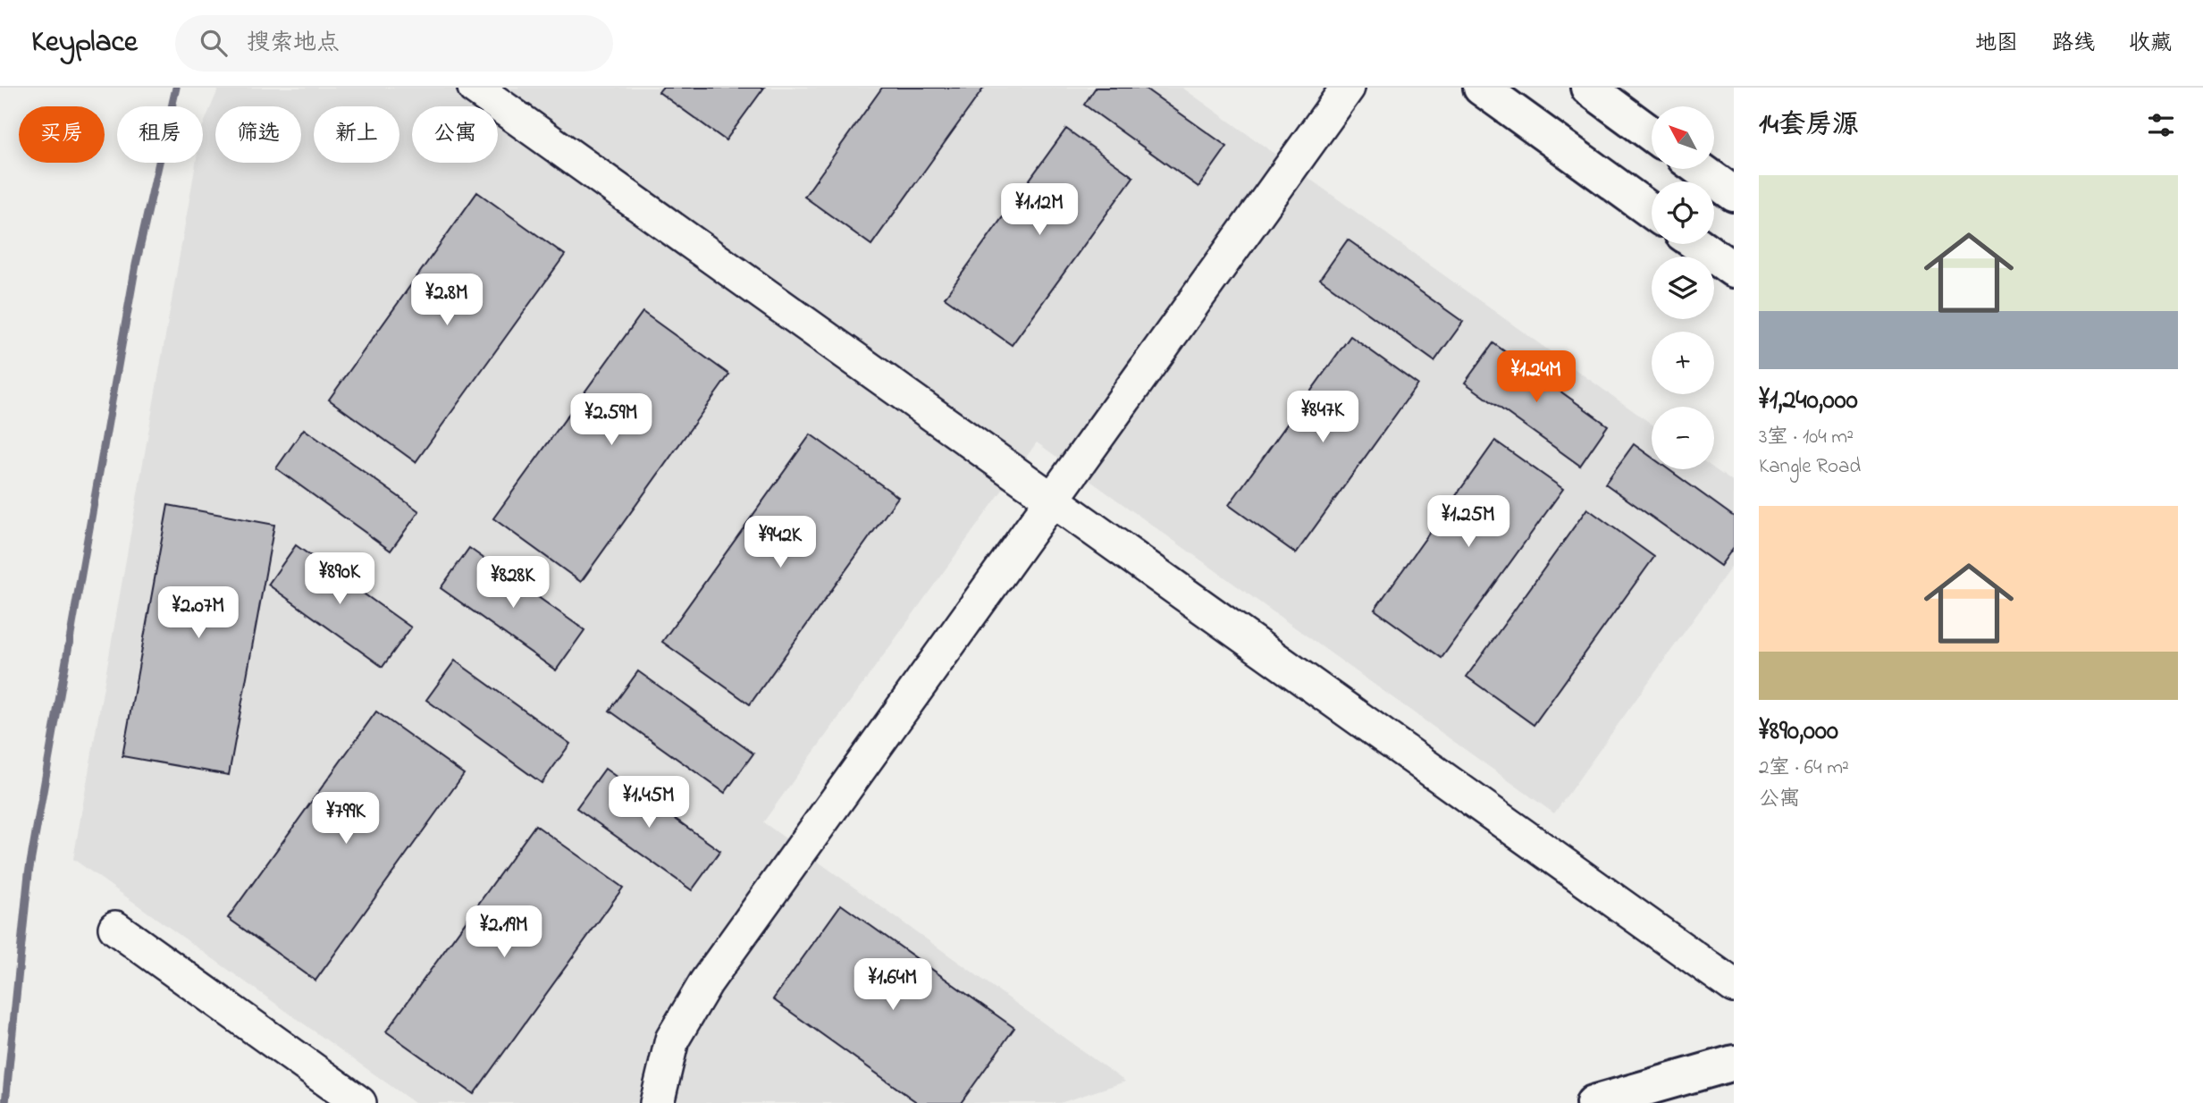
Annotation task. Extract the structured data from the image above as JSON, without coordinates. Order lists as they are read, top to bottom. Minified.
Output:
{"north":"top left","page":{"header":"Keyplace","search":"搜索地点","nav":["地图","路线","收藏"],"heading":"14套房源","map_buttons":["+","−"],"chip":["买房","租房","筛选","新上","公寓"],"list":[{"name":"¥1,240,000","note":"3室 · 104 m² · Kangle Road"},{"name":"¥890,000","note":"2室 · 64 m² · 公寓"}],"price":["¥1.12M","¥2.8M","¥1.24M","¥847K","¥2.59M","¥1.25M","¥942K","¥890K","¥828K","¥2.07M","¥1.45M","¥799K","¥2.19M","¥1.64M"]}}
